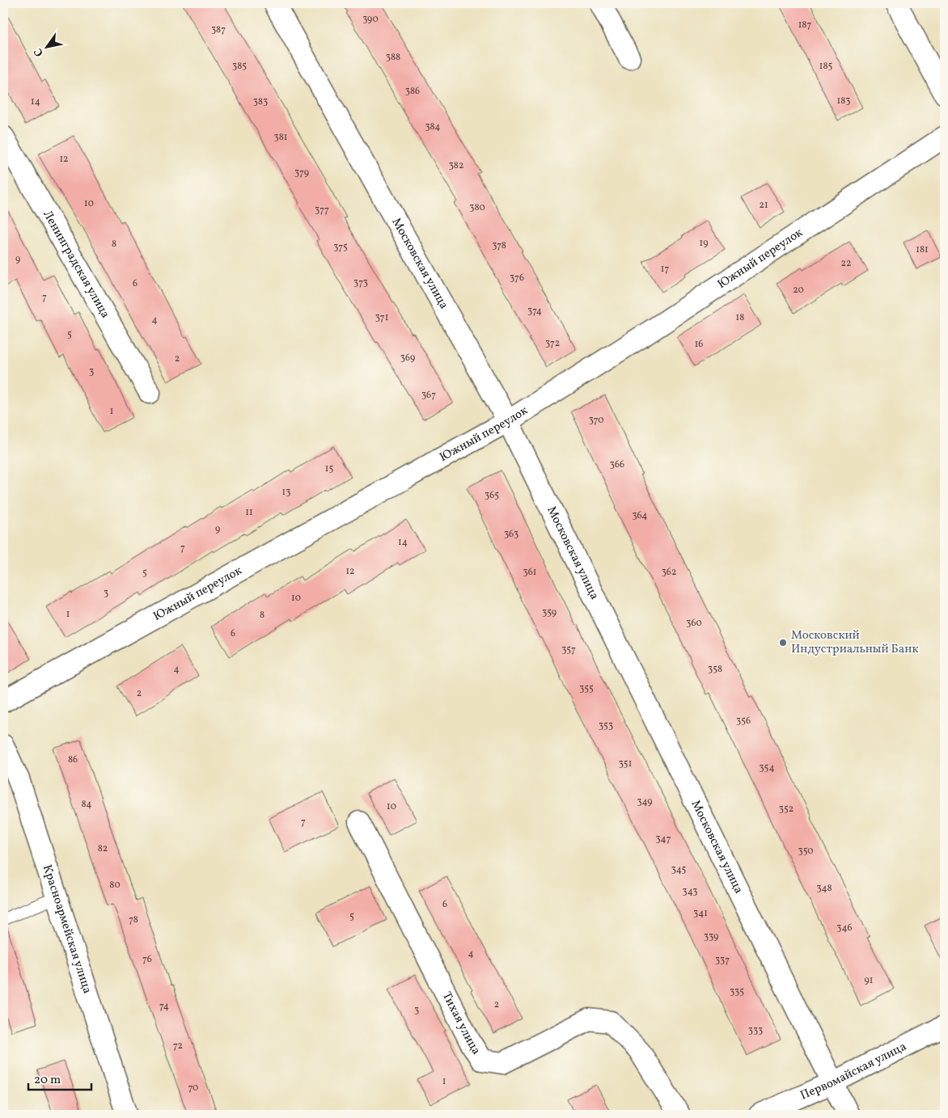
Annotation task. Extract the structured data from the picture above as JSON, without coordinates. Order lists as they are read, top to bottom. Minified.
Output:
{"streets":{"street":["Южный переулок","Московская улица","Ленинградская улица","Красноармейская улица","Тихая улица","Первомайская улица"]},"crossings":[["Южный переулок","Московская улица"],["Московская улица","Первомайская улица"]],"places":["Московский Индустриальный Банк"],"house_numbers":["390","187","387","388","385","185","386","183","14","383","384","381","12","382","379","10","21","380","377","19","8","378","375","181","9","22","17","376","373","6","20","7","374","371","18","4","5","372","16","369","2","3","367","1","370","366","15","13","365","11","364","9","363","14","7","12","361","362","5","3","10","359","1","8","360","6","357","4","358","355","2","356","353","86","351","354","349","84","10","352","7","347","82","350","345","80","348","343","6","341","5","78","346","339","4","76","337","91","335","2","74","3","333","72","1","70"],"scale_bar":"20 m","north":"bottom left"}
